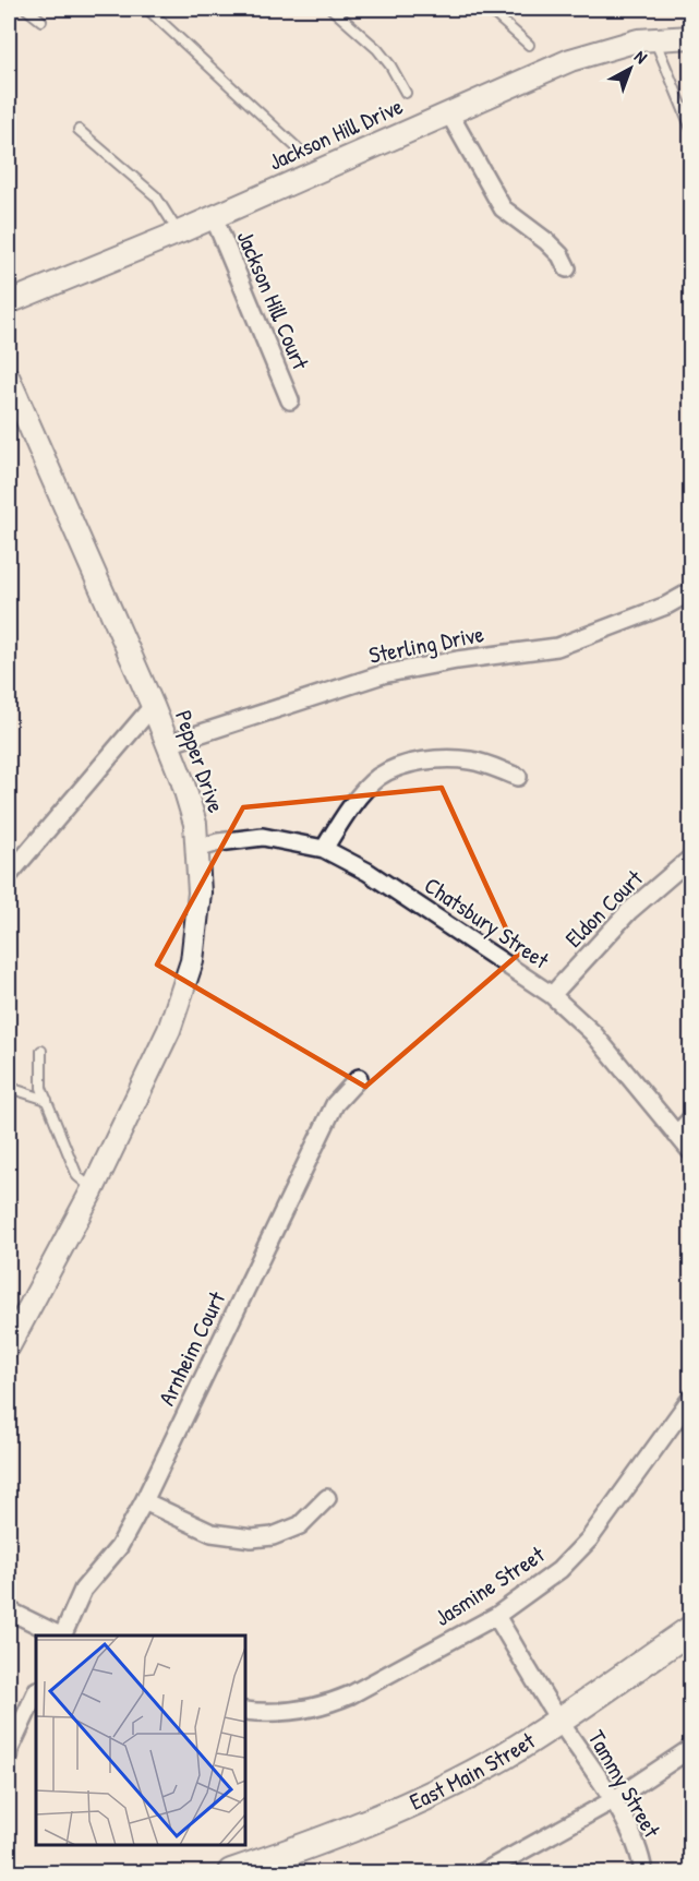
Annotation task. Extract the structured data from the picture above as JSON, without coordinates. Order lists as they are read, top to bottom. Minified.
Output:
{"streets":{"main road":["East Main Street"],"street":["Jackson Hill Drive","Jackson Hill Court","Sterling Drive","Pepper Drive","Eldon Court","Chatsbury Street","Arnheim Court","Jasmine Street","Tammy Street"]},"crossings":[["Jackson Hill Drive","Jackson Hill Court"],["Sterling Drive","Pepper Drive"],["Pepper Drive","Chatsbury Street"],["Eldon Court","Chatsbury Street"],["Jasmine Street","Tammy Street"],["East Main Street","Tammy Street"]],"north":"top right"}
